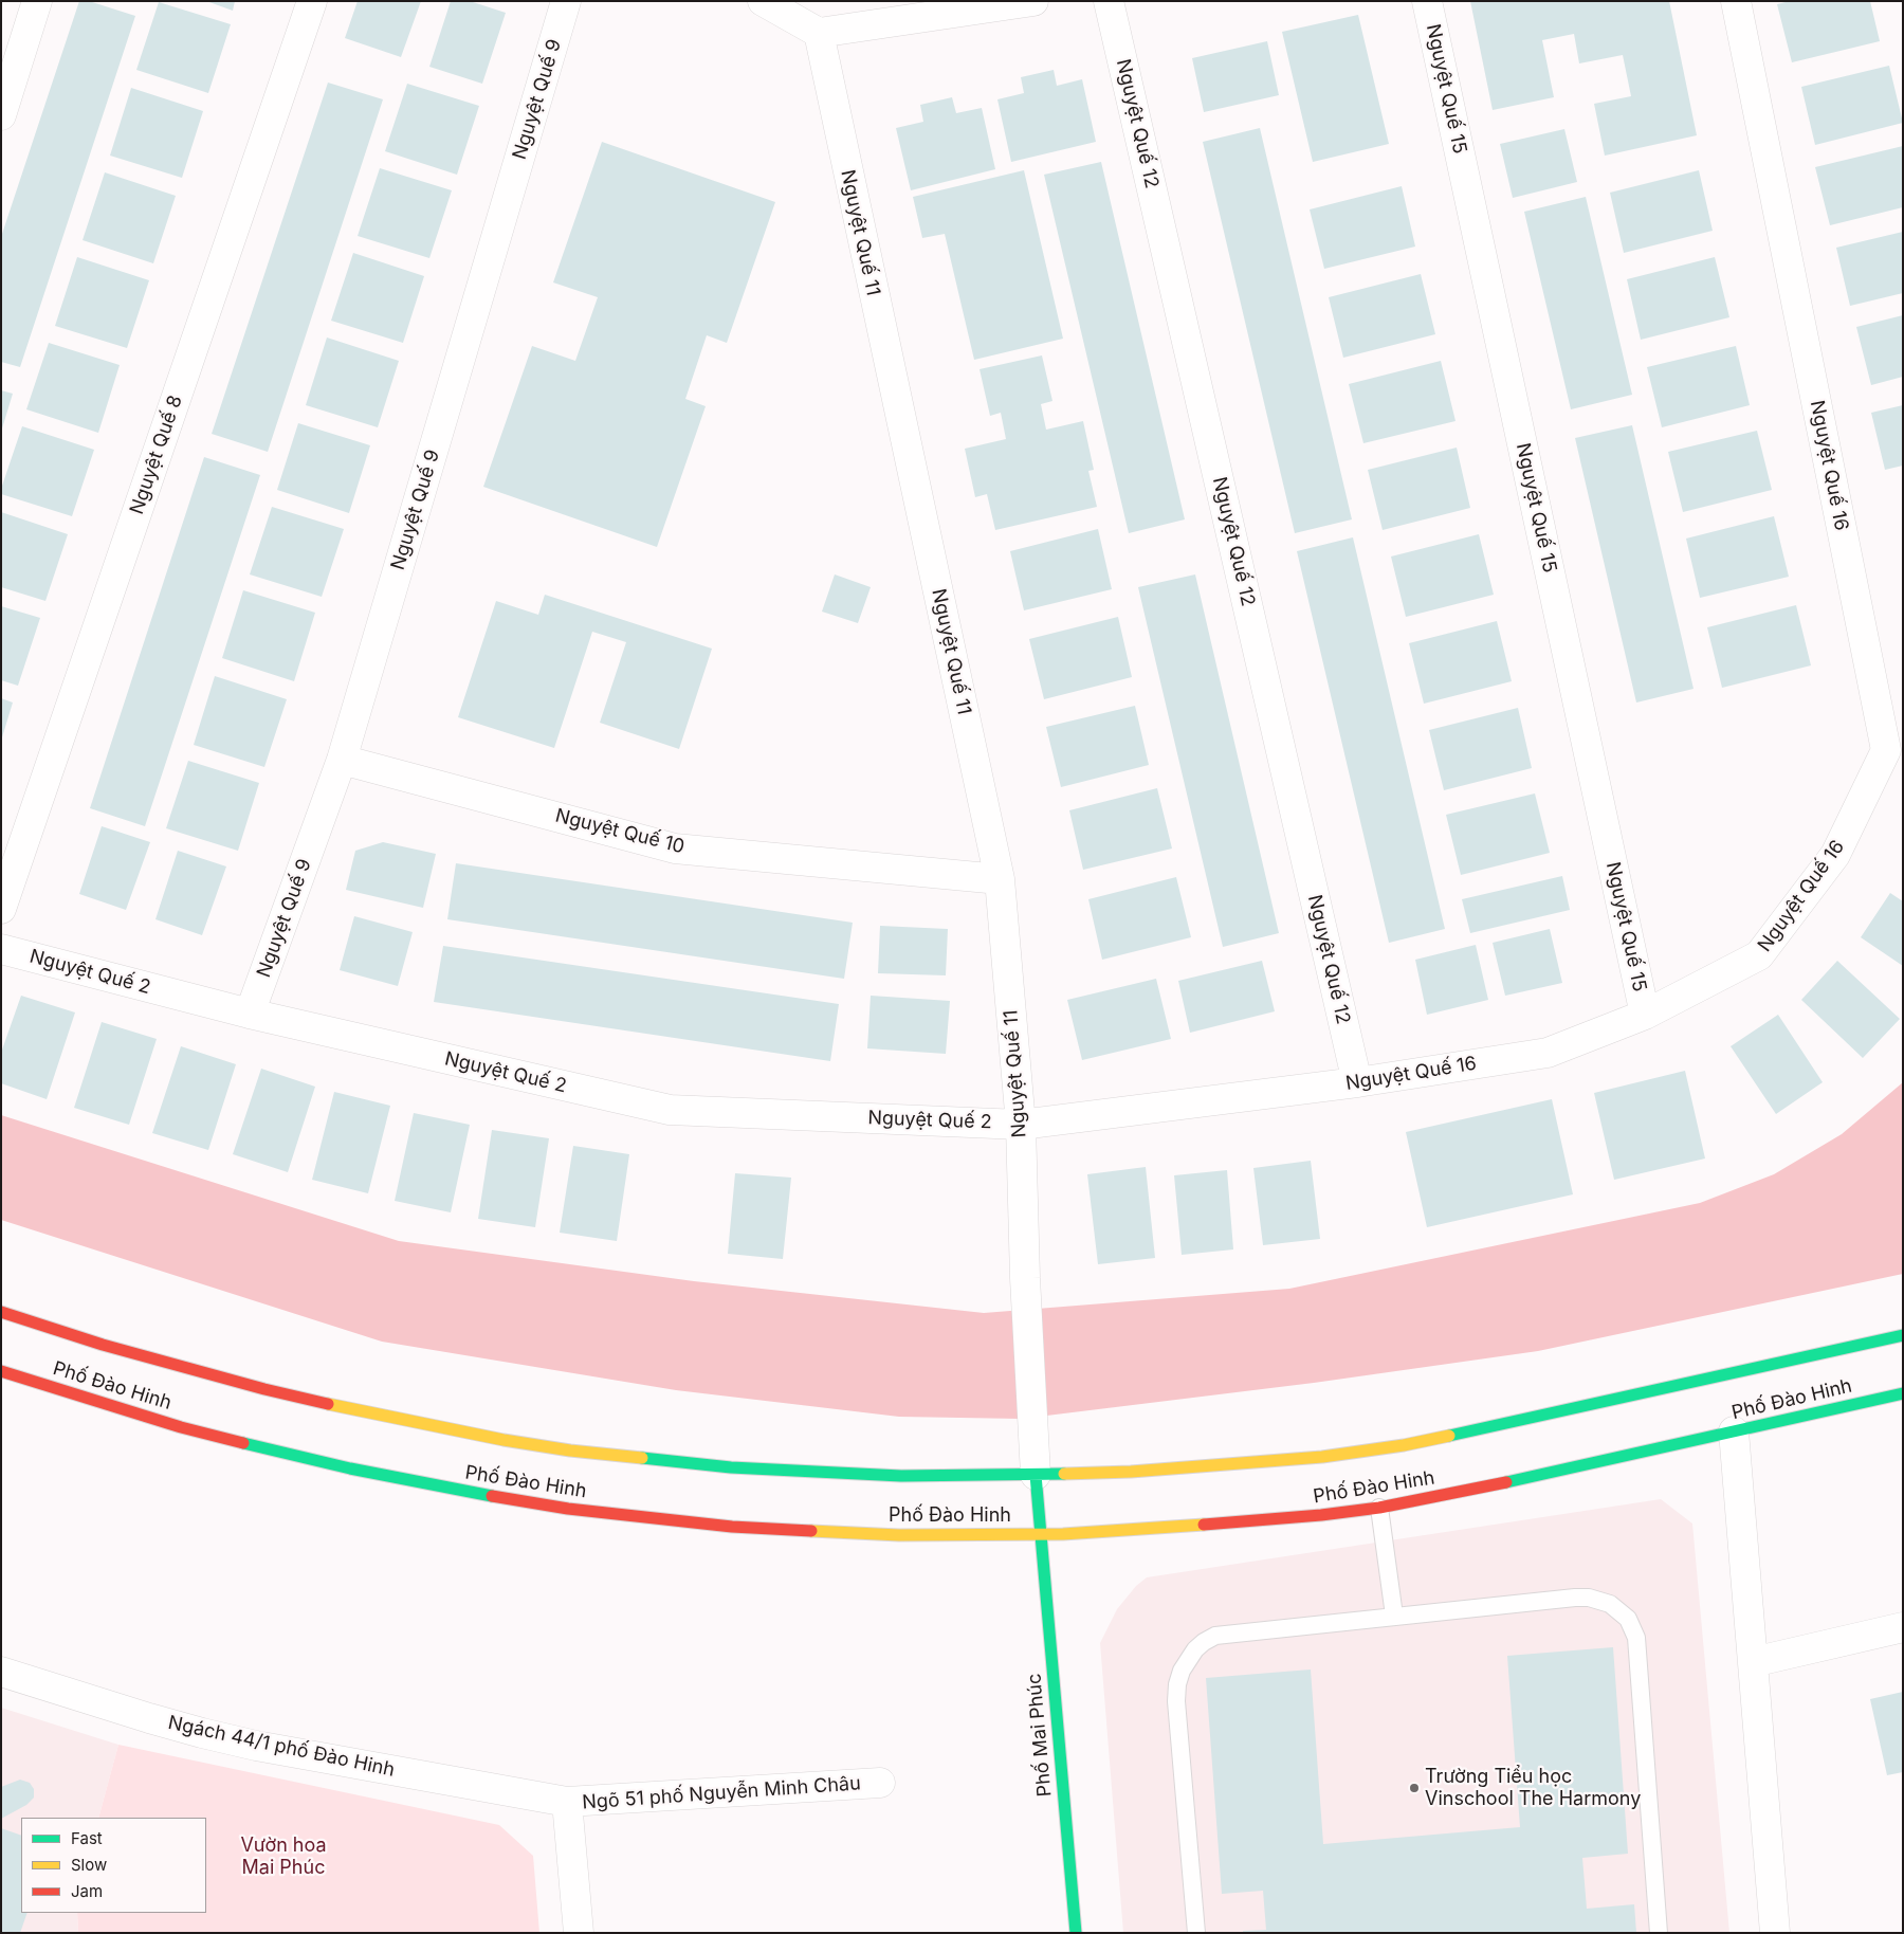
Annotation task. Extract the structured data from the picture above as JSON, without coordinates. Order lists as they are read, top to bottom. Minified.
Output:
{"streets":{"street":["Nguyệt Quế 15","Nguyệt Quế 9","Nguyệt Quế 12","Nguyệt Quế 11","Nguyệt Quế 8","Nguyệt Quế 16","Nguyệt Quế 10","Nguyệt Quế 2","Phố Đào Hinh","Phố Mai Phúc","Ngách 44/1 phố Đào Hinh","Ngõ 51 phố Nguyễn Minh Châu"]},"crossings":[["Nguyệt Quế 15","Nguyệt Quế 16"],["Nguyệt Quế 9","Nguyệt Quế 10"],["Nguyệt Quế 9","Nguyệt Quế 2"],["Nguyệt Quế 12","Nguyệt Quế 16"],["Nguyệt Quế 11","Nguyệt Quế 16"],["Nguyệt Quế 11","Nguyệt Quế 10"],["Nguyệt Quế 11","Nguyệt Quế 2"],["Nguyệt Quế 11","Phố Đào Hinh"],["Nguyệt Quế 11","Phố Mai Phúc"],["Nguyệt Quế 16","Nguyệt Quế 2"],["Phố Đào Hinh","Phố Mai Phúc"],["Ngách 44/1 phố Đào Hinh","Ngõ 51 phố Nguyễn Minh Châu"]],"parks":["Vườn hoa Mai Phúc"],"places":["Trường Tiểu học Vinschool The Harmony"],"legend":["Fast","Slow","Jam"]}
